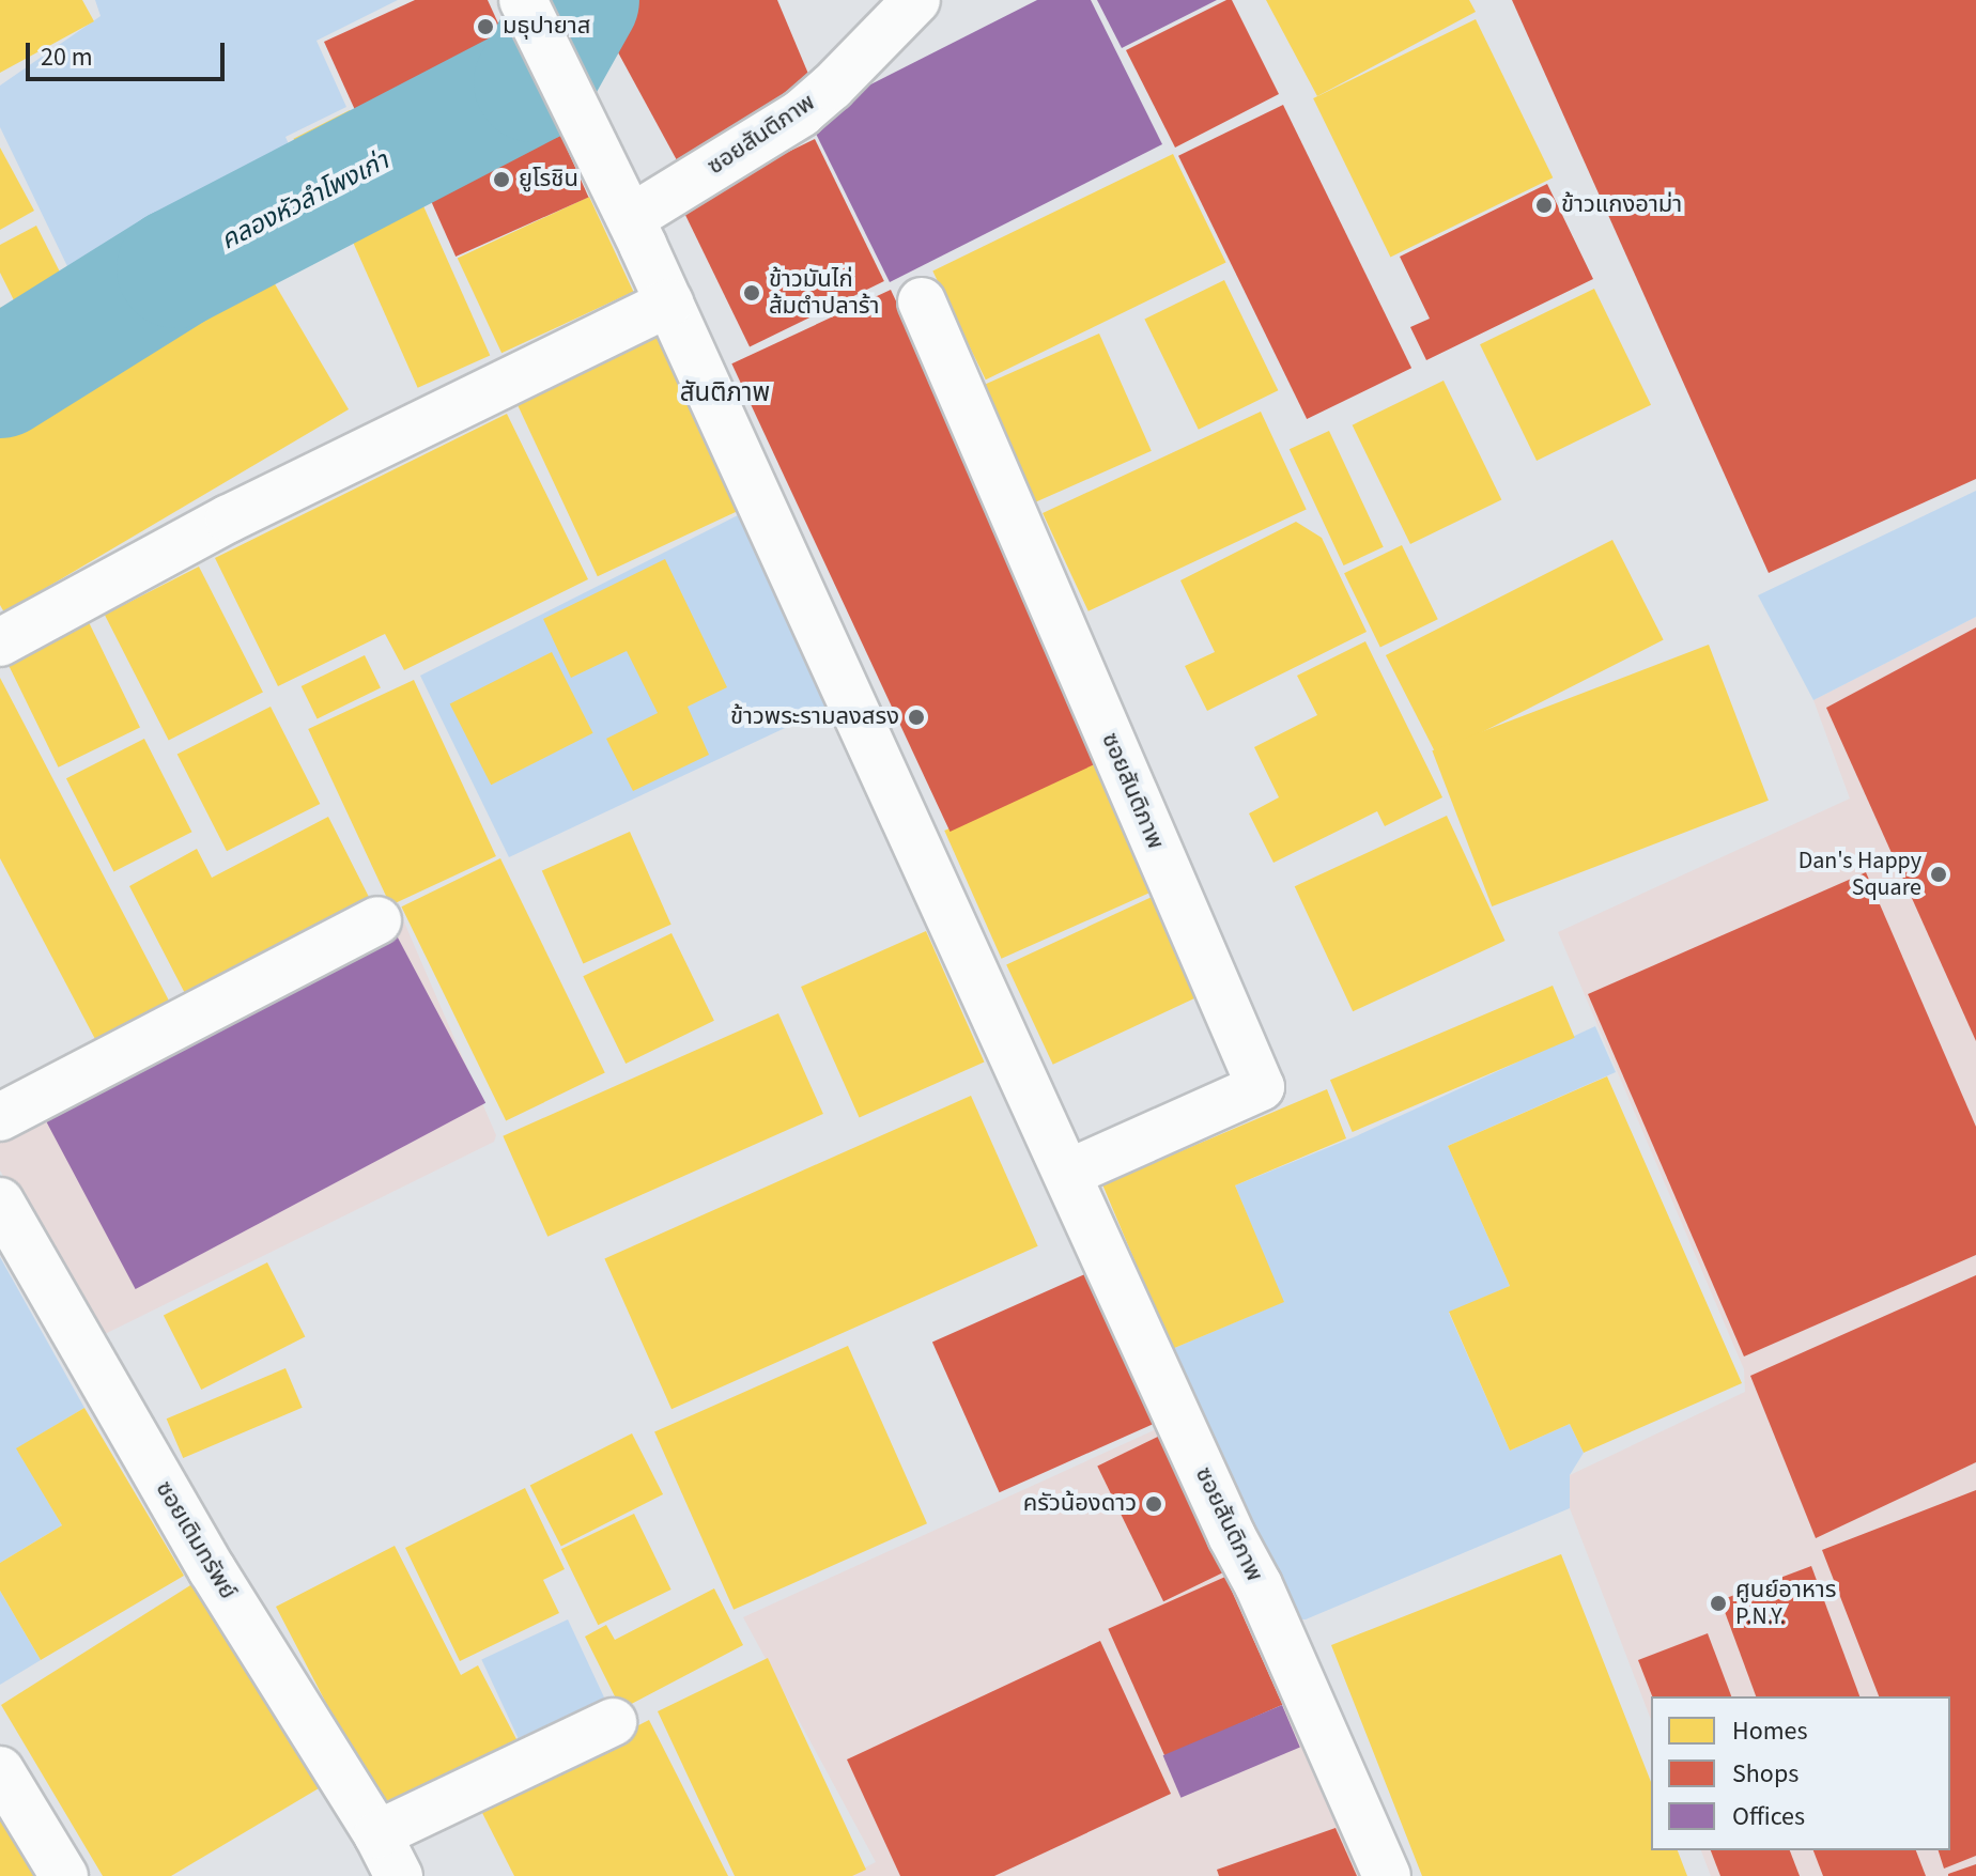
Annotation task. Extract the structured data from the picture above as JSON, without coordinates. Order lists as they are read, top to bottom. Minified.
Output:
{"streets":{"street":["ซอยสันติภาพ","ซอยเติมทรัพย์"]},"districts":["สันติภาพ"],"water":["คลองหัวลำโพงเก่า"],"places":["มธุปายาส","ยูโรชิน","ข้าวแกงอาม่า","ข้าวมันไก่ ส้มตำปลาร้า","ข้าวพระรามลงสรง","Dan's Happy Square","ครัวน้องดาว","ศูนย์อาหาร P.N.Y."],"legend":["Homes","Shops","Offices"],"scale_bar":"20 m"}
